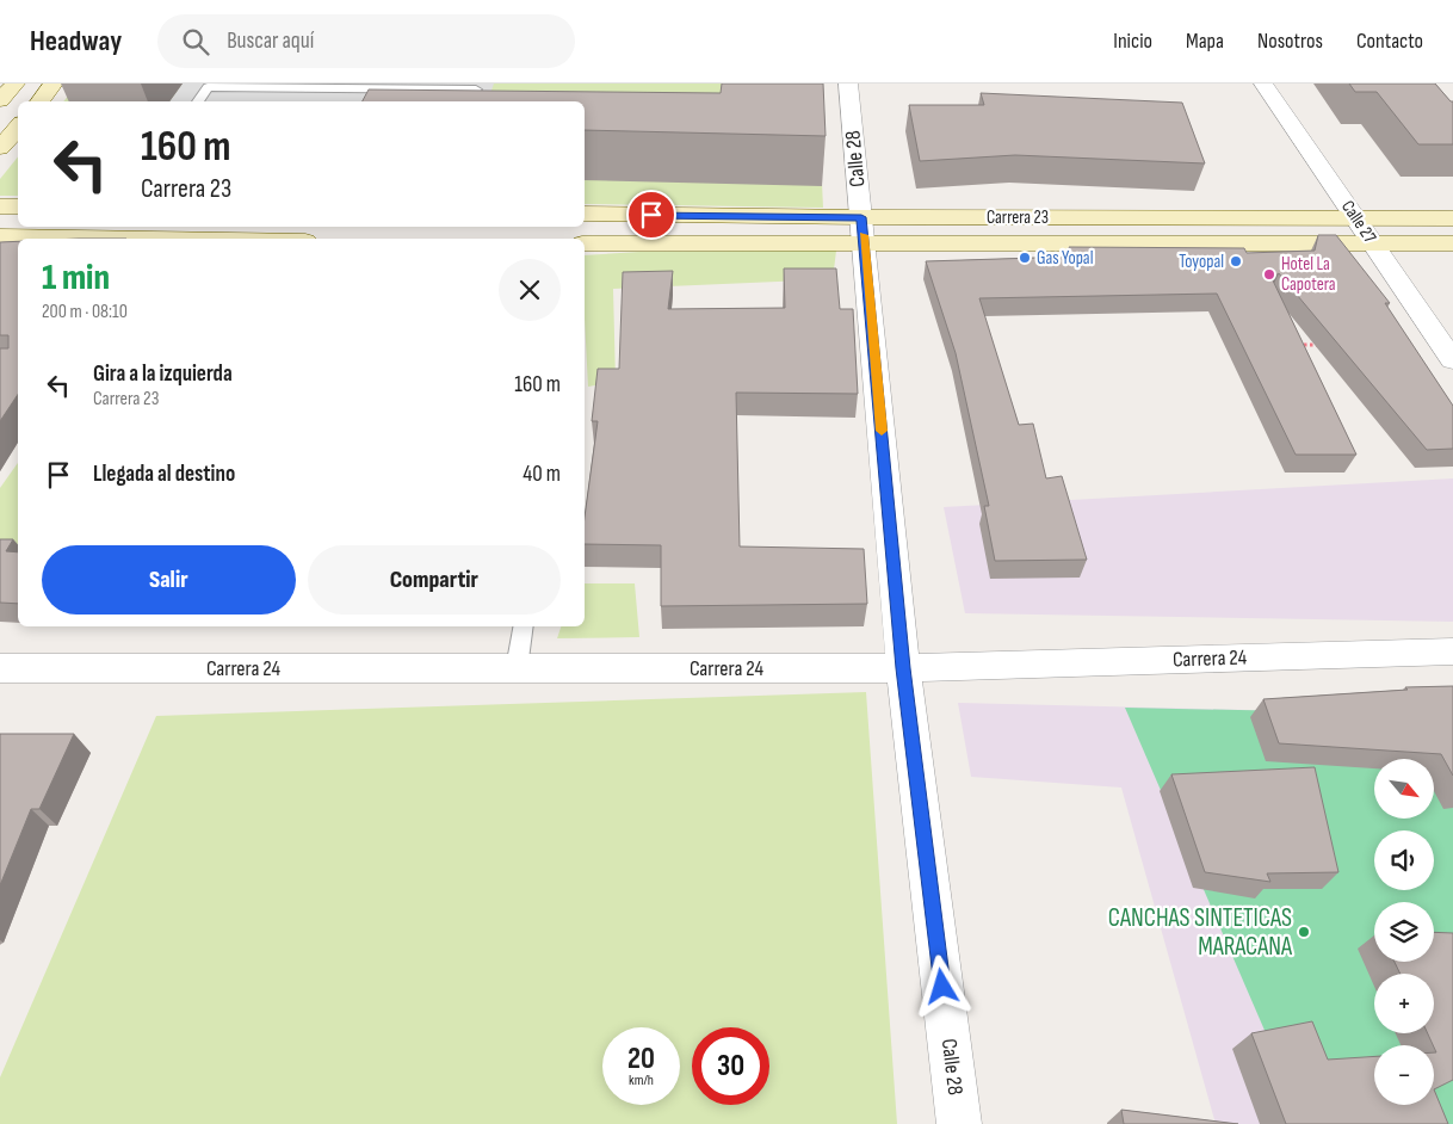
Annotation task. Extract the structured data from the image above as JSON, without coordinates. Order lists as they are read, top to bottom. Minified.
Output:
{"streets":{"street":["Calle 28","Carrera 23","Calle 27","Carrera 24"]},"crossings":[["Calle 28","Carrera 23"],["Calle 28","Carrera 24"],["Carrera 23","Calle 27"]],"places":["Gas Yopal","Toyopal","Hotel La Capotera","CANCHAS SINTETICAS MARACANA"],"north":"bottom right","page":{"header":"Headway","search":"Buscar aquí","nav":["Inicio","Mapa","Nosotros","Contacto"],"turn":["160 m","Carrera 23"],"heading":["1 min","200 m · 08:10"],"list":[{"name":"Gira a la izquierda","note":"Carrera 23","value":"160 m"},{"name":"Llegada al destino","value":"40 m"}],"buttons":["Salir","Compartir"],"map_buttons":["+","−"],"speed":"20 km/h","limit":"30"}}
